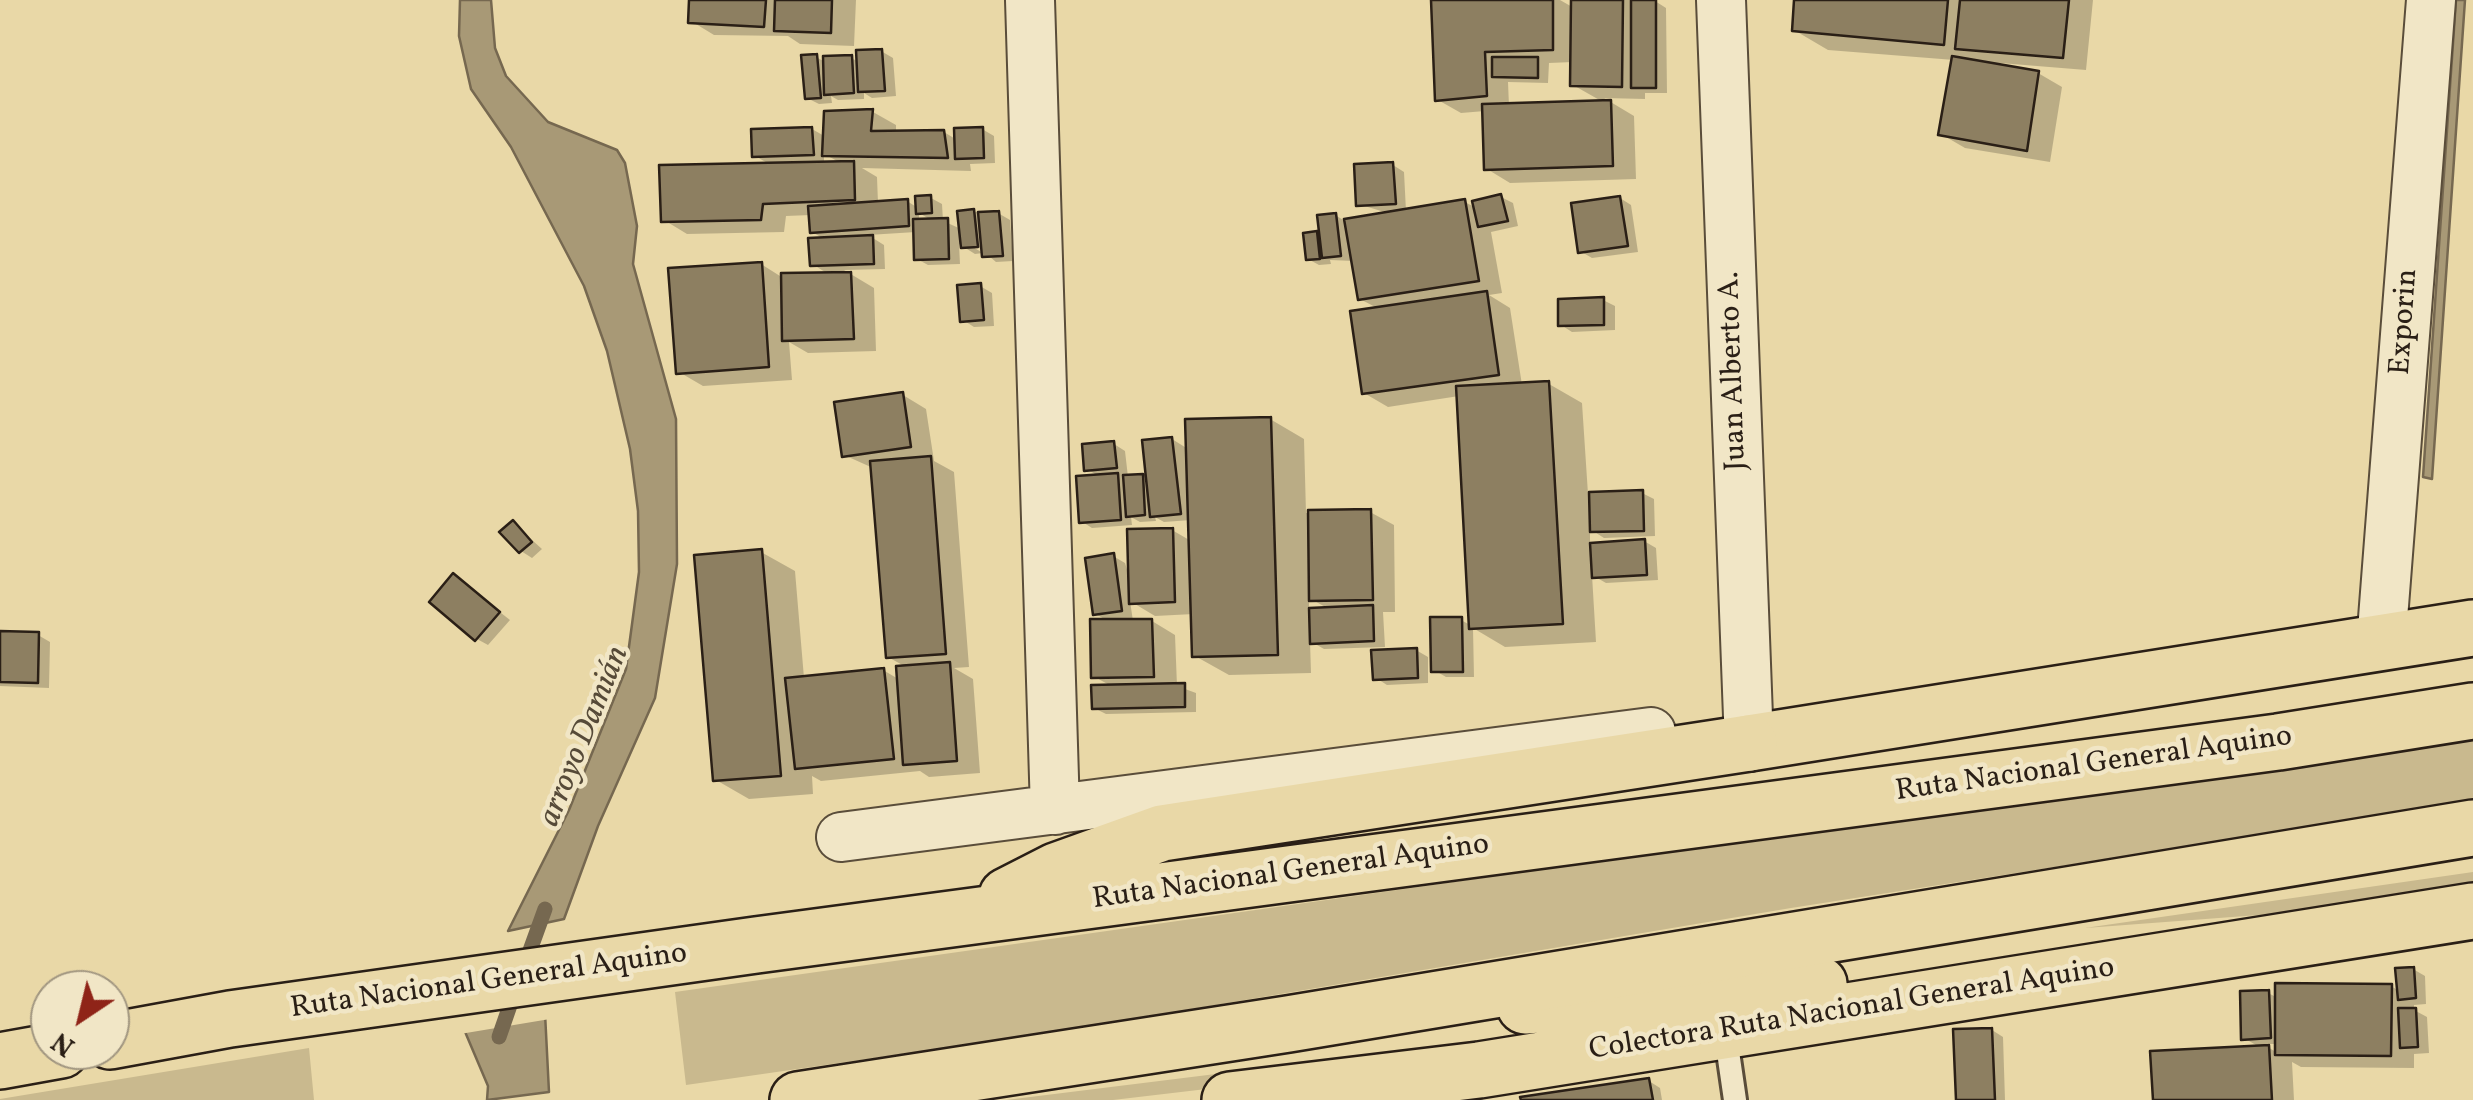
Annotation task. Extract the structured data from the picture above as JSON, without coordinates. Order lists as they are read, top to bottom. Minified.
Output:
{"streets":{"main road":["Ruta Nacional General Aquino","Colectora Ruta Nacional General Aquino"],"street":["Exporin","Juan Alberto A."]},"water":["arroyo Damián"],"north":"bottom left"}
